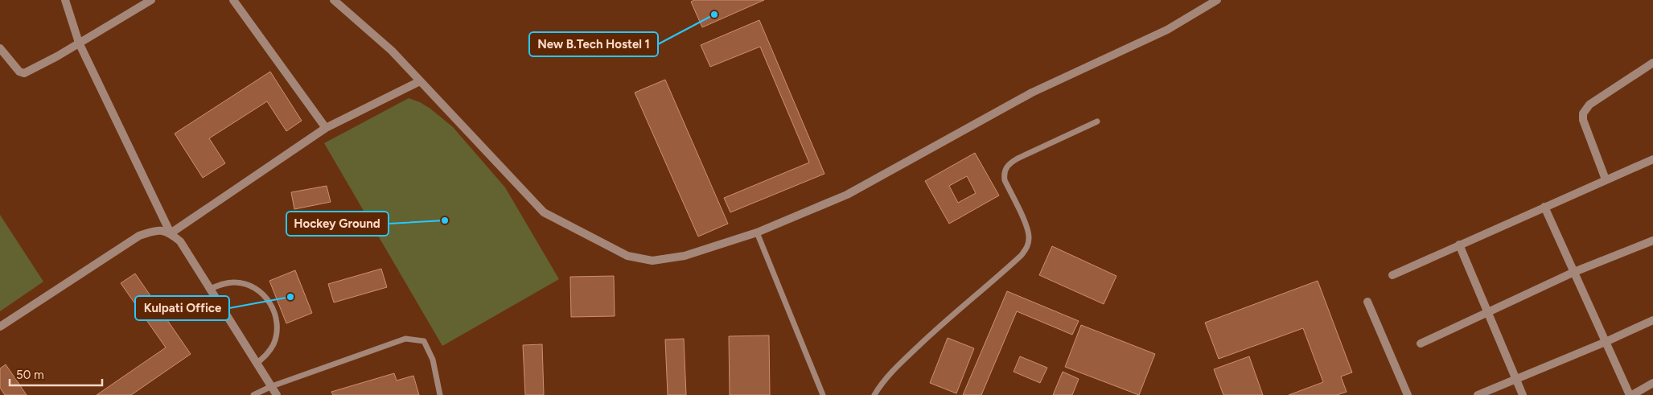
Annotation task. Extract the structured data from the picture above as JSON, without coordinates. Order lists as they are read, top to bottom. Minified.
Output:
{"places":["New B.Tech Hostel 1","Hockey Ground","Kulpati Office"],"scale_bar":"50 m"}
